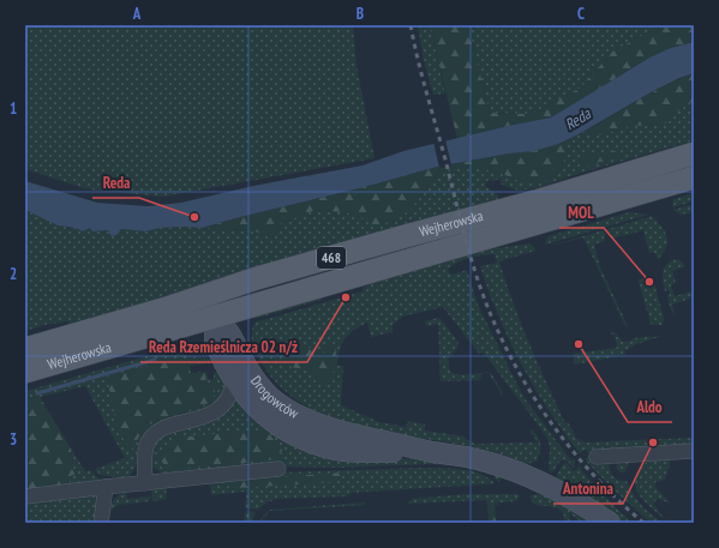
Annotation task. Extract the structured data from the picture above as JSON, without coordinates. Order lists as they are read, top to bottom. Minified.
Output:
{"streets":{"main road":["Wejherowska","468"],"street":["Drogowców"]},"crossings":[["Wejherowska","Drogowców"]],"water":["Reda"],"places":["Reda","MOL","Reda Rzemieślnicza 02 n/ż","Aldo","Antonina"],"grid":{"columns":["A","B","C"],"rows":["1","2","3"]}}
